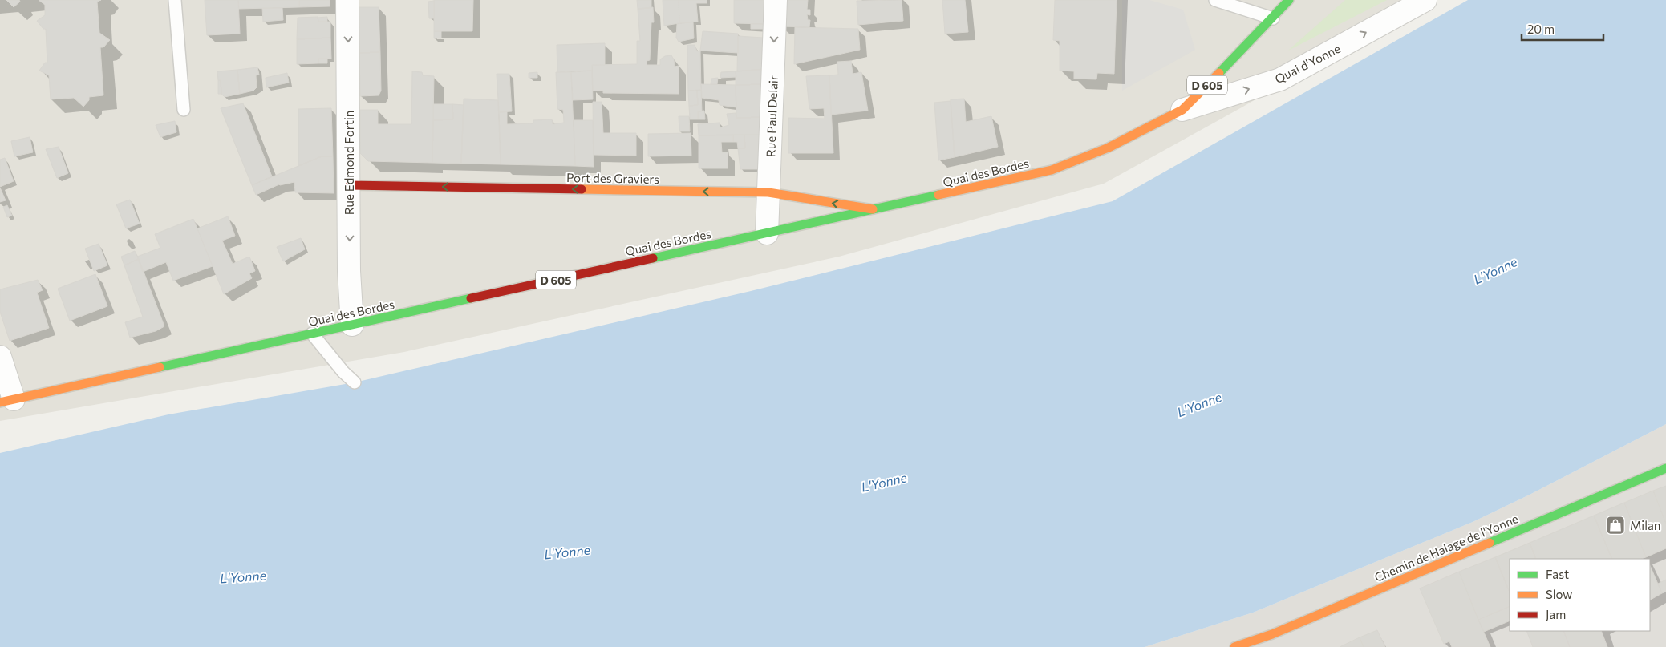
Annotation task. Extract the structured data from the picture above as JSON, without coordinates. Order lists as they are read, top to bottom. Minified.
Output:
{"streets":{"main road":["D 605","Quai des Bordes","Port des Graviers","Chemin de Halage de l'Yonne"],"street":["Quai d'Yonne","Rue Paul Delair","Rue Edmond Fortin"]},"crossings":[["Quai d'Yonne","Quai des Bordes"],["Rue Paul Delair","Quai des Bordes"],["Rue Paul Delair","Port des Graviers"],["Rue Edmond Fortin","Quai des Bordes"],["Rue Edmond Fortin","Port des Graviers"],["Quai des Bordes","Port des Graviers"]],"one_way":["Quai d'Yonne","Rue Paul Delair","Rue Edmond Fortin","Port des Graviers"],"water":["L'Yonne"],"places":{"shop":["Milan"]},"legend":["Fast","Slow","Jam"],"scale_bar":"20 m"}
